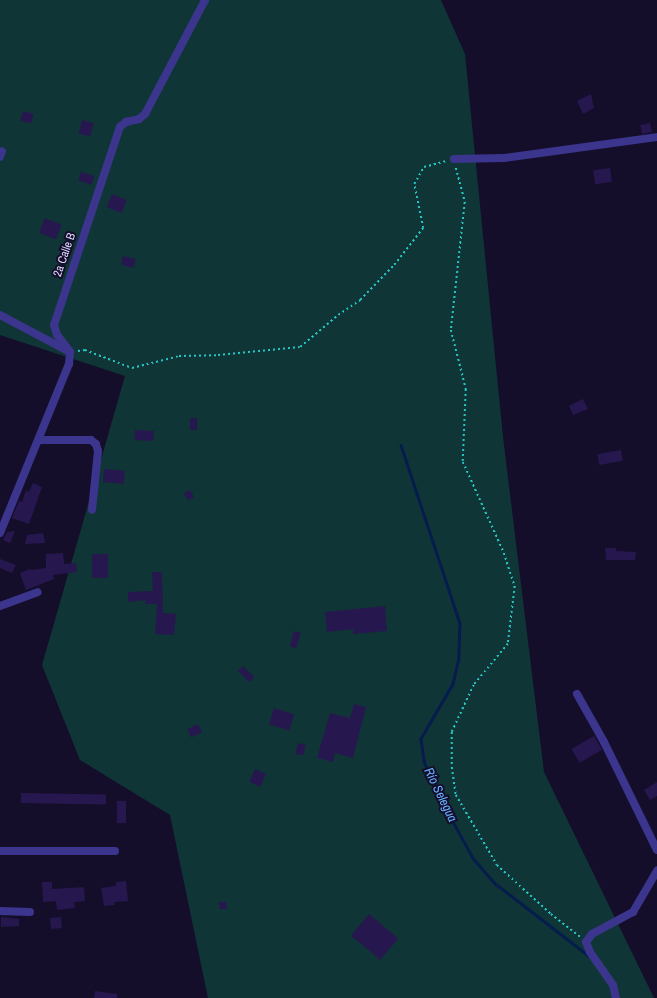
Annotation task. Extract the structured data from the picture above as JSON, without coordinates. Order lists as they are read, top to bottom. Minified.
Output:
{"streets":{"street":["2a Calle B"]},"water":["Río Selegua"]}
